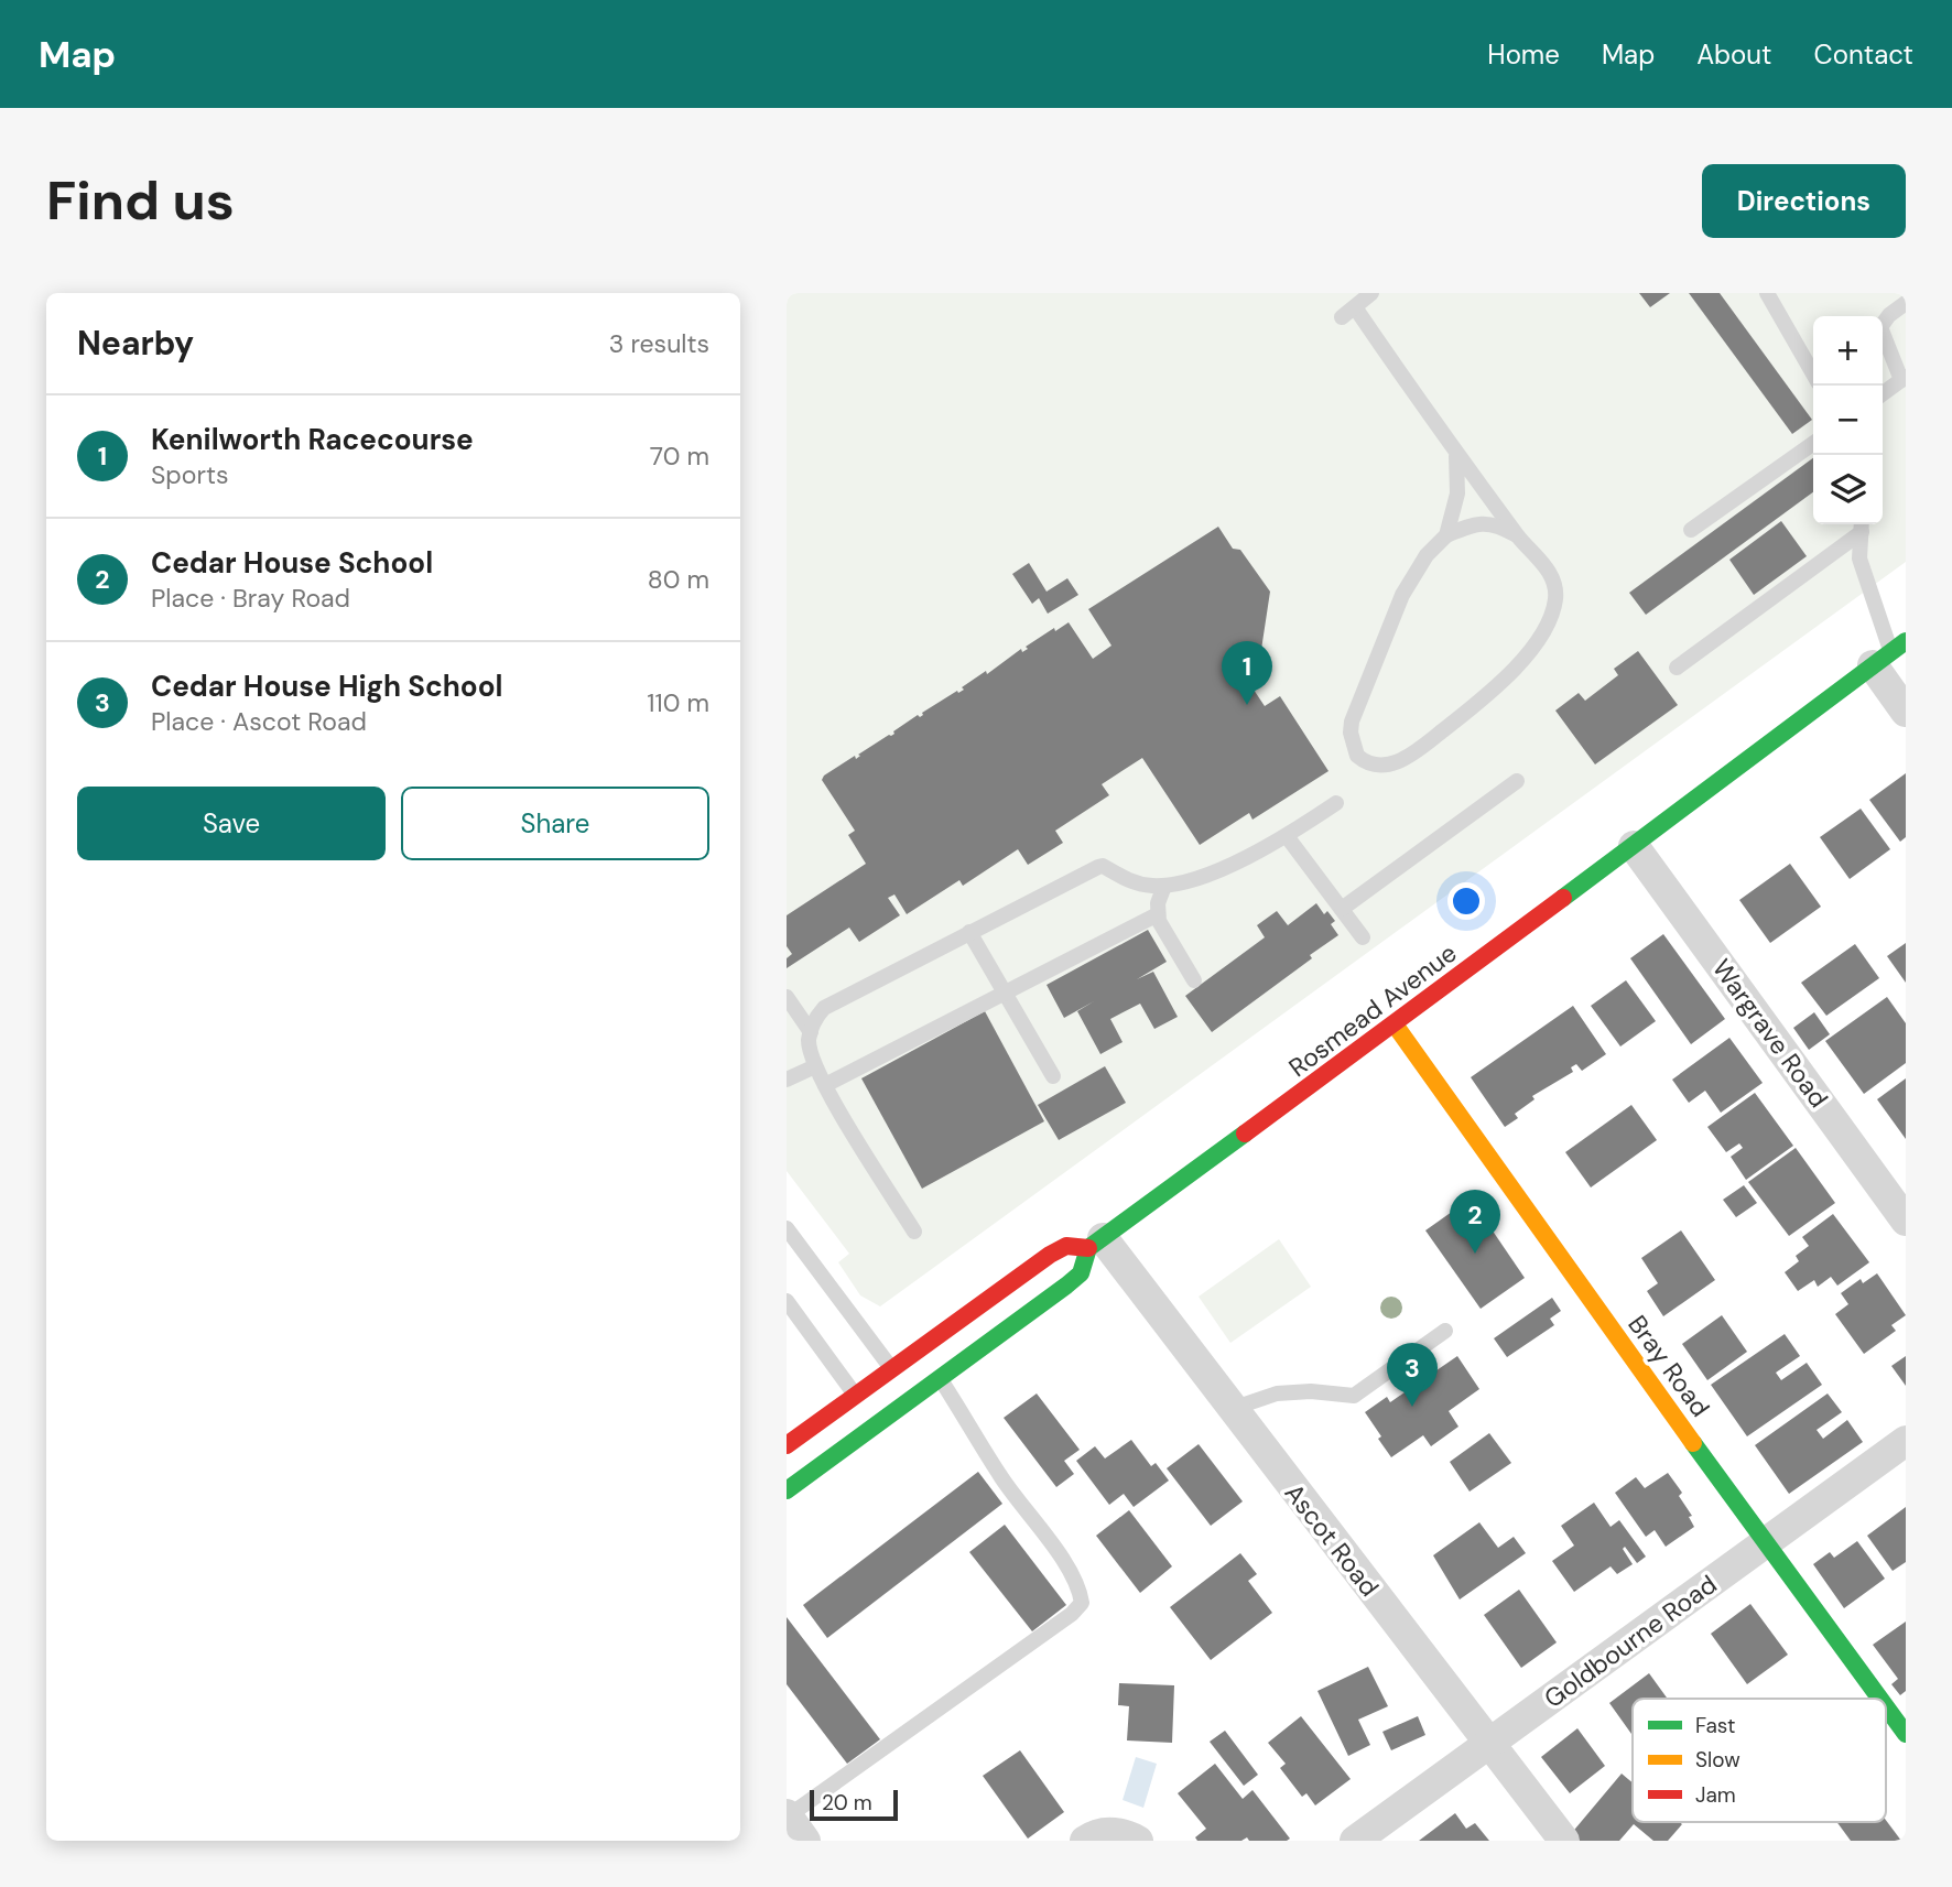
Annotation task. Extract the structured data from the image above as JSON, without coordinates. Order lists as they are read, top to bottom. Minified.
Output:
{"streets":{"main road":["Rosmead Avenue","Bray Road"],"street":["Wargrave Road","Ascot Road","Goldbourne Road"]},"crossings":[["Rosmead Avenue","Wargrave Road"],["Rosmead Avenue","Bray Road"],["Rosmead Avenue","Ascot Road"],["Bray Road","Goldbourne Road"],["Ascot Road","Goldbourne Road"]],"legend":["Fast","Slow","Jam"],"scale_bar":"20 m","page":{"header":"Map","nav":["Home","Map","About","Contact"],"buttons":["Directions",["Save","Share"]],"title":"Find us","heading":["Nearby","3 results"],"map_buttons":["+","−"],"list":[{"mark":"1","name":"Kenilworth Racecourse","note":"Sports","value":"70 m"},{"mark":"2","name":"Cedar House School","note":"Place · Bray Road","value":"80 m"},{"mark":"3","name":"Cedar House High School","note":"Place · Ascot Road","value":"110 m"}],"pins":["1","2","3"],"scale":"20 m"}}
